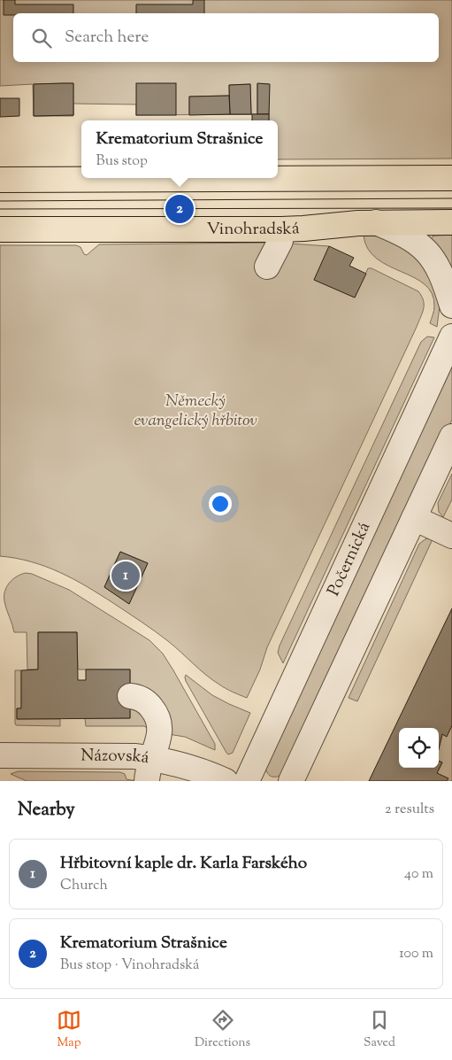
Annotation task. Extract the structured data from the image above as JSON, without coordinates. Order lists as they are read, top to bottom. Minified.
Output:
{"streets":{"main road":["Vinohradská"],"street":["Počernická","Názovská"]},"parks":["Německý evangelický hřbitov"],"page":{"search":"Search here","popup":["Krematorium Strašnice","Bus stop"],"pins":["2","1"],"heading":["Nearby","2 results"],"list":[{"mark":"1","name":"Hřbitovní kaple dr. Karla Farského","note":"Church","value":"40 m"},{"mark":"2","name":"Krematorium Strašnice","note":"Bus stop · Vinohradská","value":"100 m"}],"nav":["Map","Directions","Saved"]}}
